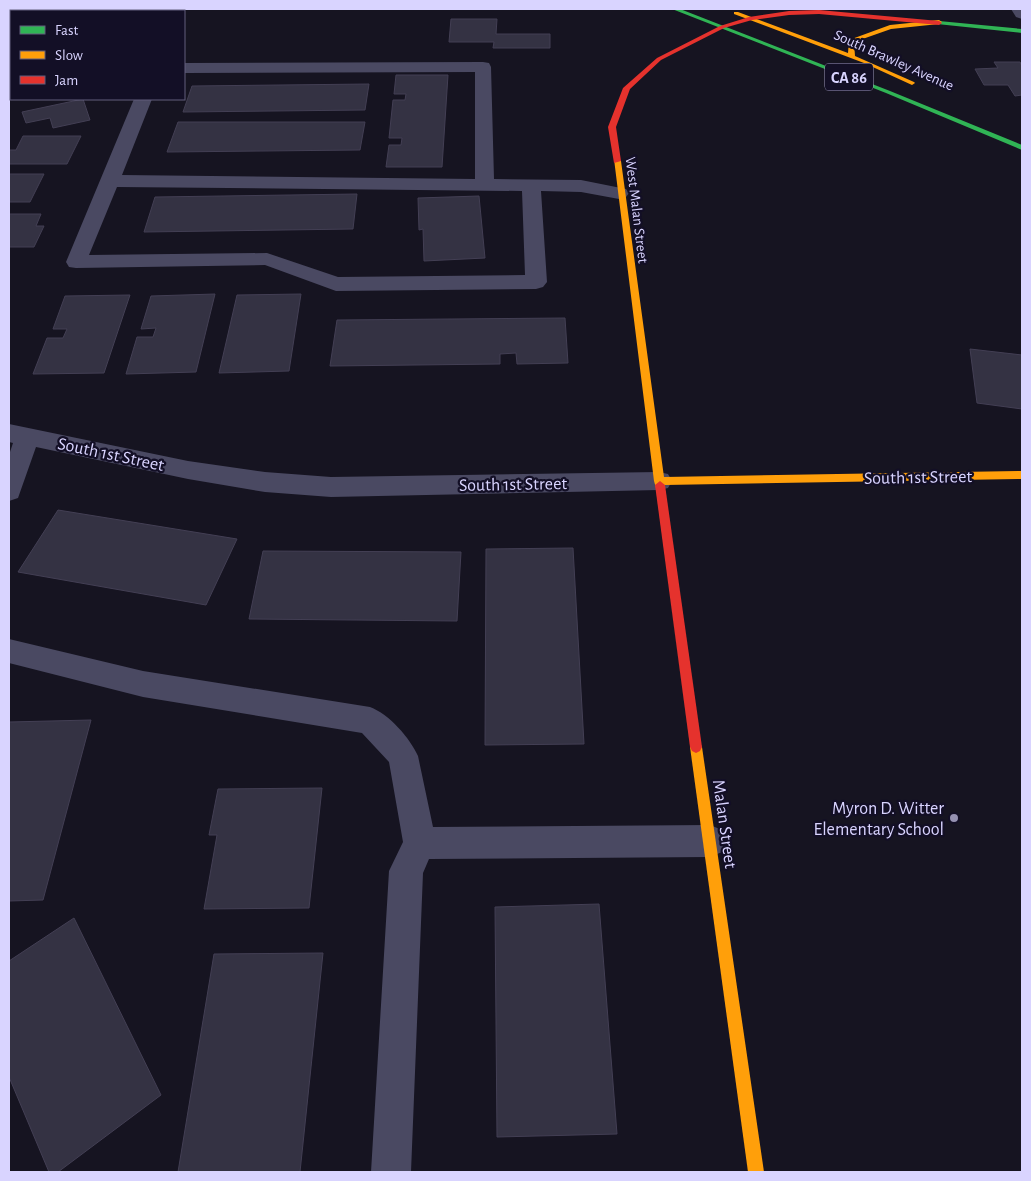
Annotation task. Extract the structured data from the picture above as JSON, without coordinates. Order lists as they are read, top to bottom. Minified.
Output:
{"streets":{"main road":["South Brawley Avenue","CA 86","West Malan Street","South 1st Street","Malan Street"]},"crossings":[["South Brawley Avenue","West Malan Street"],["West Malan Street","South 1st Street"],["West Malan Street","Malan Street"],["South 1st Street","Malan Street"]],"places":["Myron D. Witter Elementary School"],"legend":["Fast","Slow","Jam"]}
